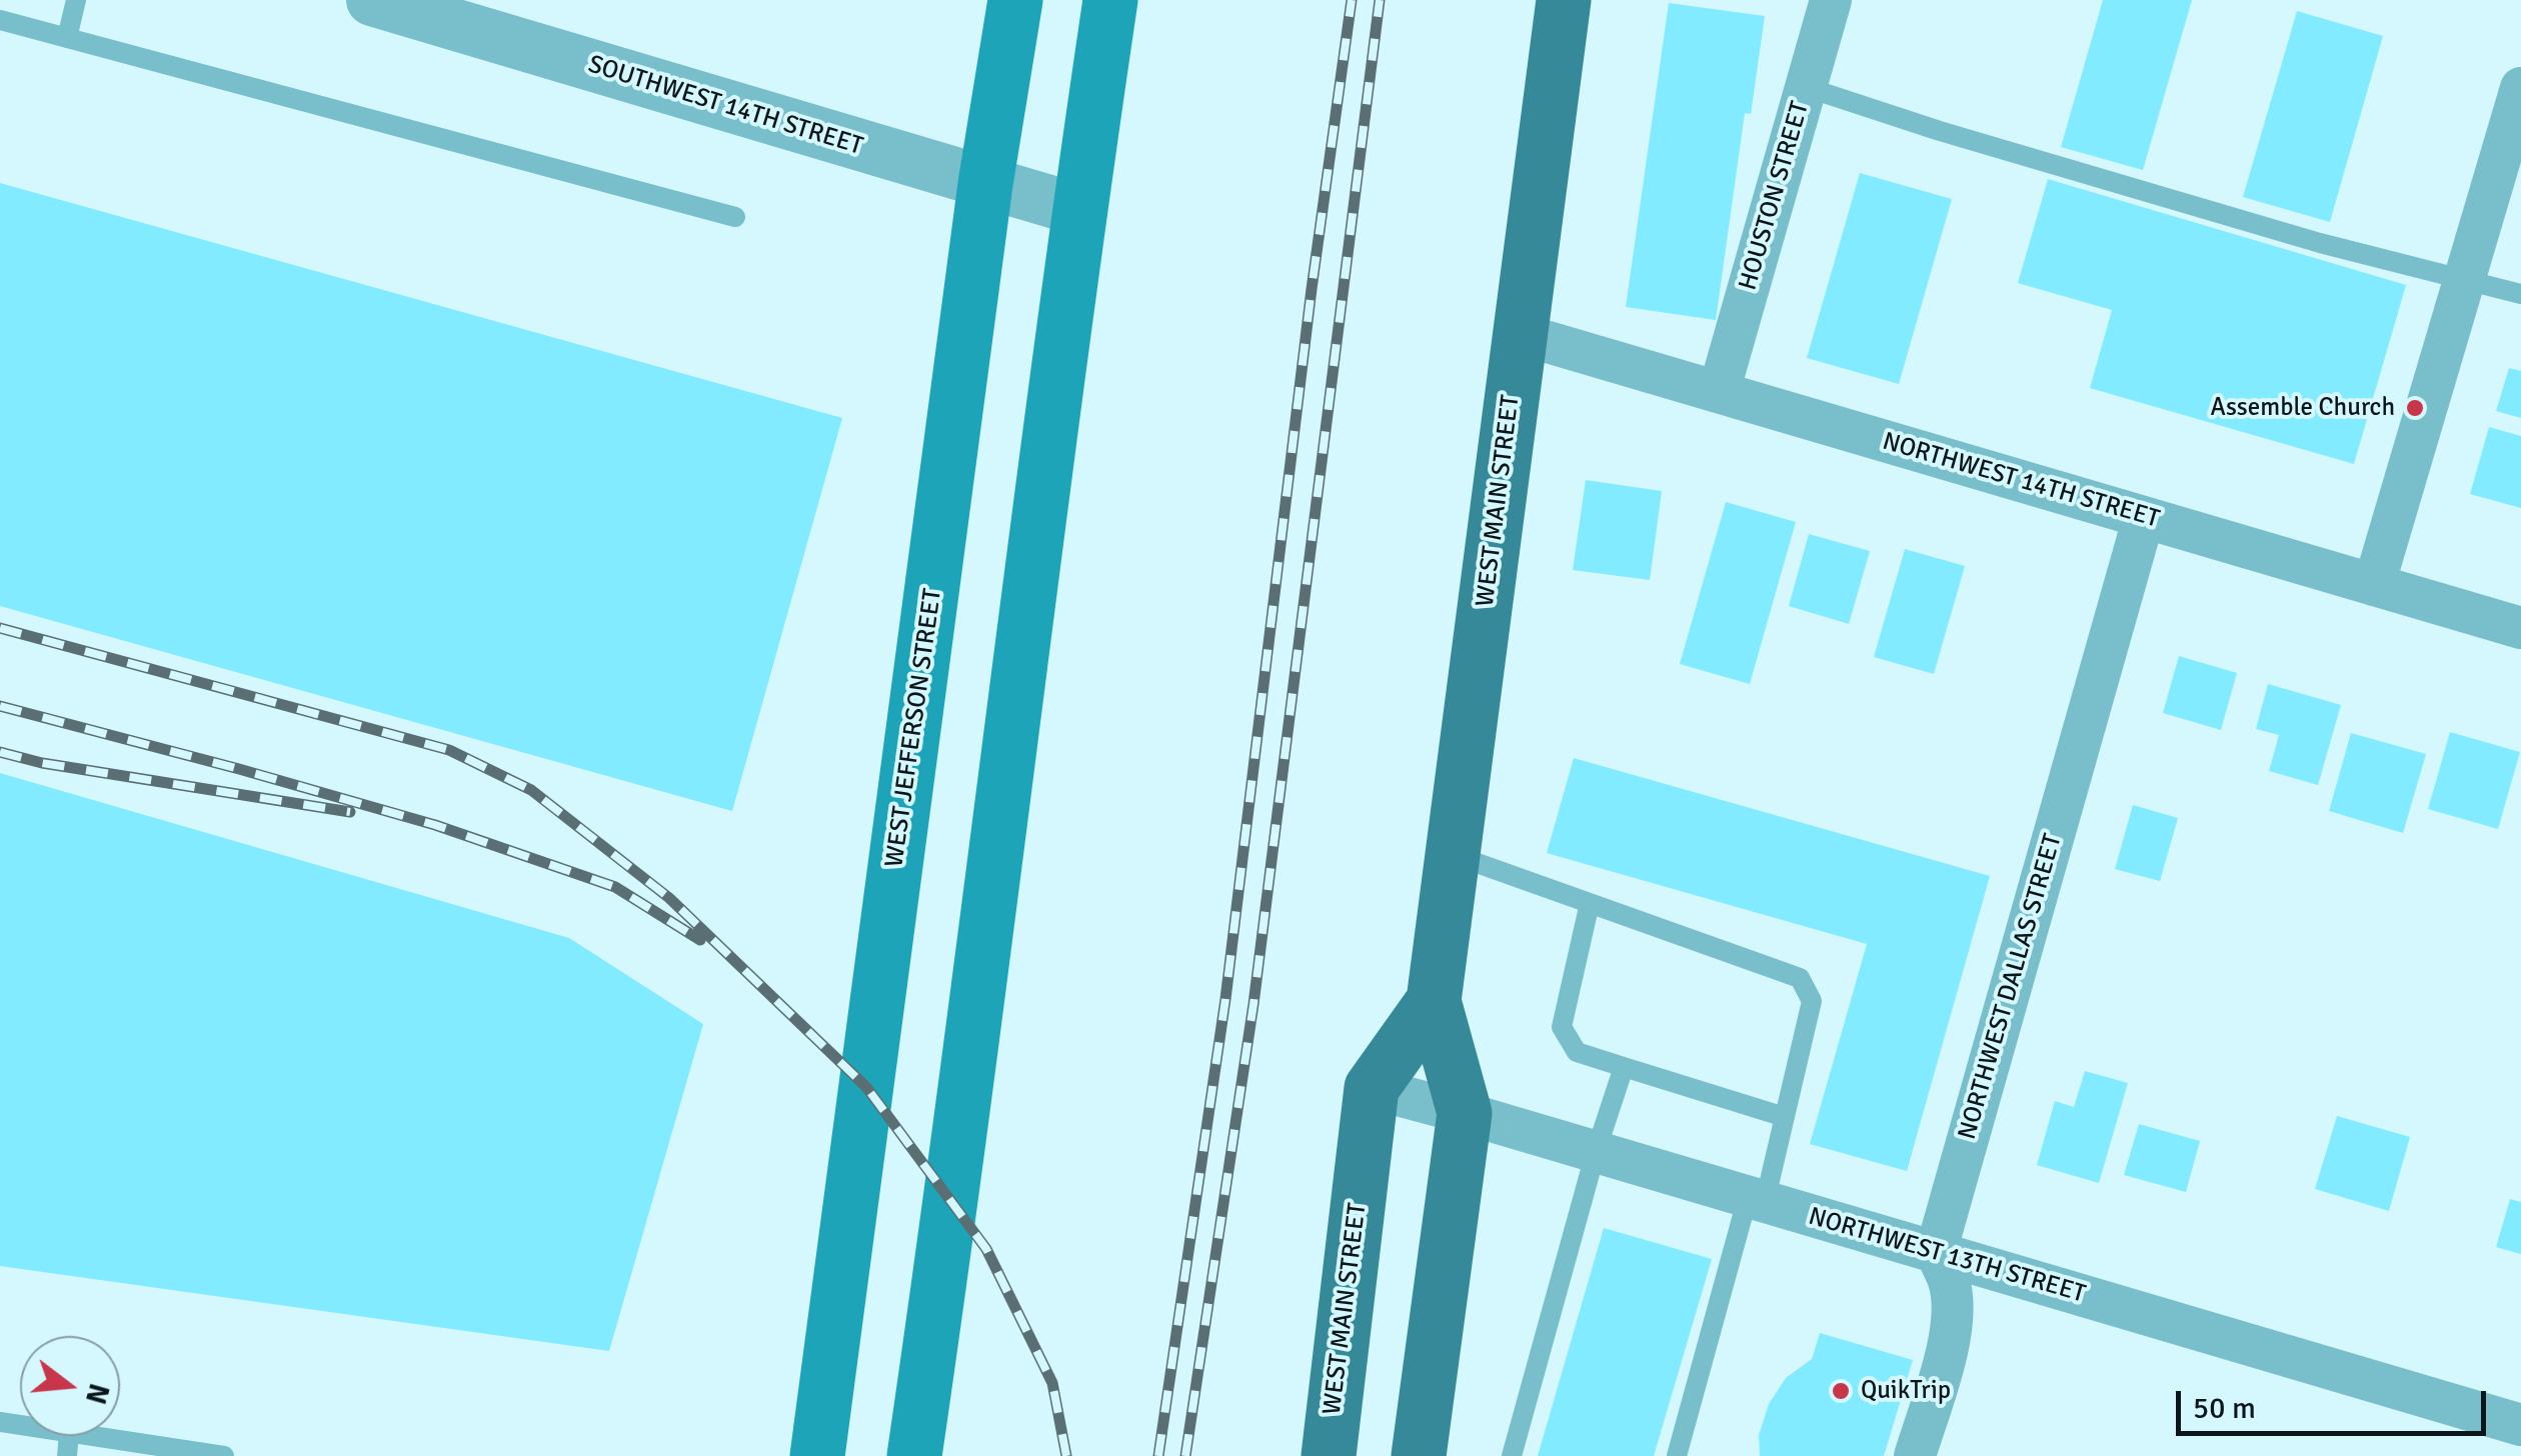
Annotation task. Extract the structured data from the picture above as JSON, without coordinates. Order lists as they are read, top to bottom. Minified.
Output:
{"streets":{"main road":["WEST MAIN STREET","WEST JEFFERSON STREET"],"street":["SOUTHWEST 14TH STREET","HOUSTON STREET","NORTHWEST 14TH STREET","NORTHWEST DALLAS STREET","NORTHWEST 13TH STREET"]},"crossings":[["SOUTHWEST 14TH STREET","WEST JEFFERSON STREET"],["HOUSTON STREET","NORTHWEST 14TH STREET"],["NORTHWEST 14TH STREET","WEST MAIN STREET"],["NORTHWEST 14TH STREET","NORTHWEST DALLAS STREET"],["WEST MAIN STREET","NORTHWEST 13TH STREET"],["NORTHWEST DALLAS STREET","NORTHWEST 13TH STREET"]],"places":["Assemble Church","QuikTrip"],"scale_bar":"50 m","north":"right"}
